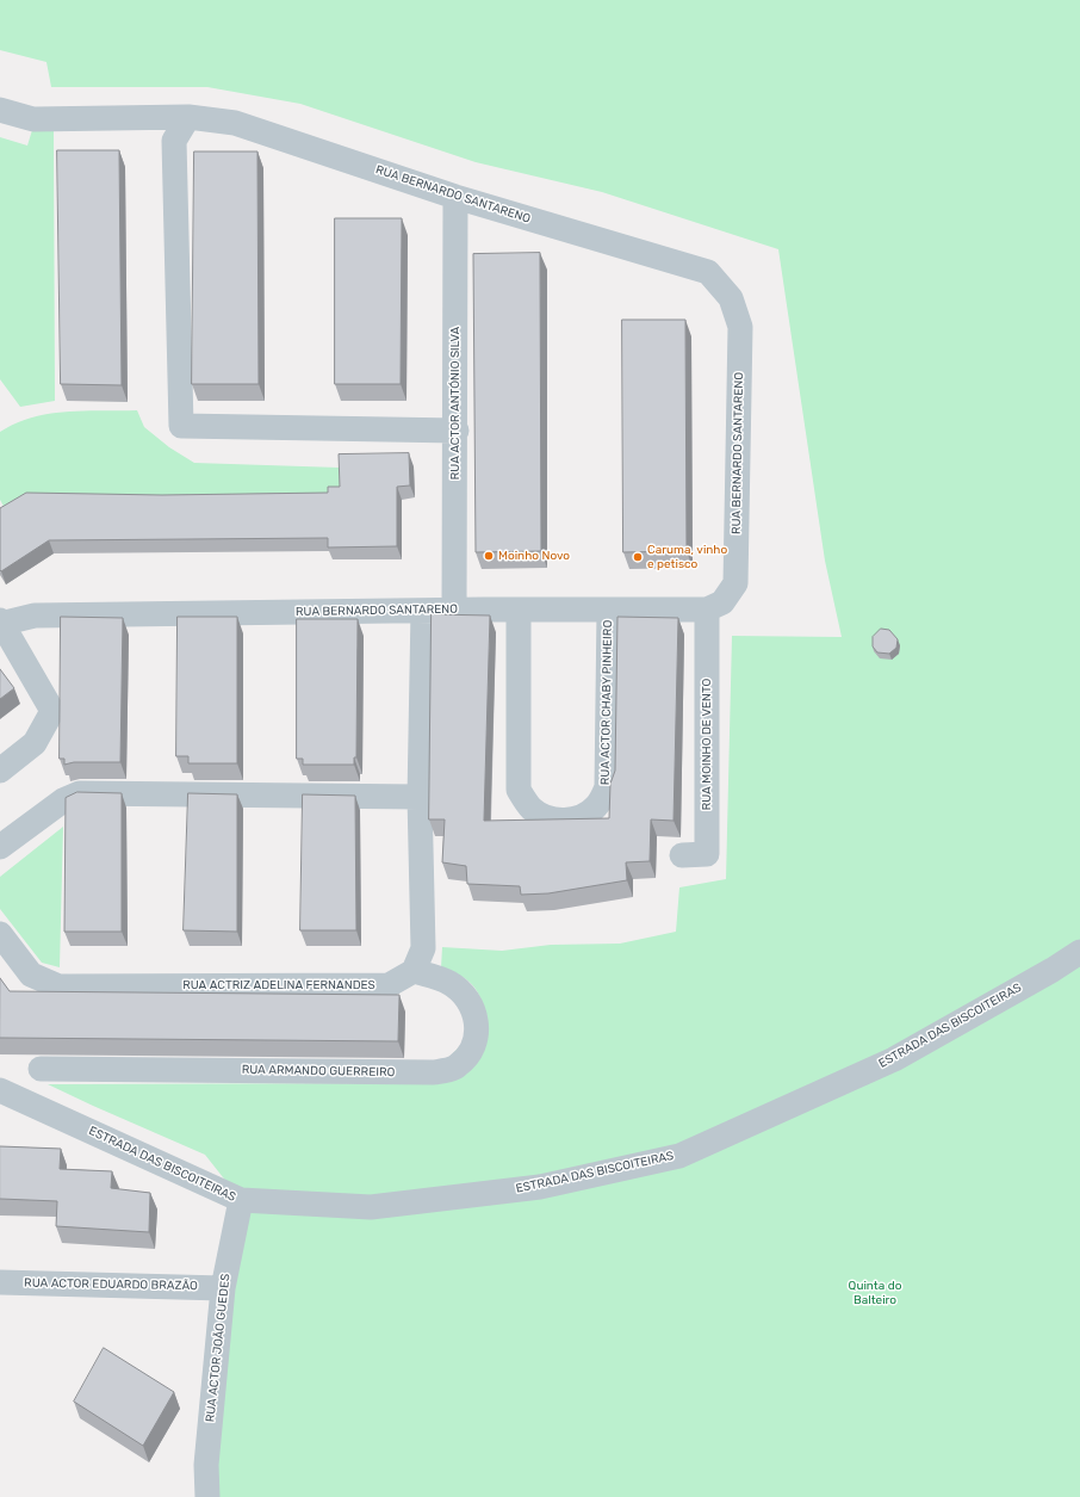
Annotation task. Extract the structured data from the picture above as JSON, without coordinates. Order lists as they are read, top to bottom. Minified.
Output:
{"streets":{"street":["RUA BERNARDO SANTARENO","RUA ACTOR ANTÓNIO SILVA","RUA ACTOR CHABY PINHEIRO","RUA MOINHO DE VENTO","RUA ACTRIZ ADELINA FERNANDES","ESTRADA DAS BISCOITEIRAS","RUA ARMANDO GUERREIRO","RUA ACTOR EDUARDO BRAZÃO","RUA ACTOR JOÃO GUEDES"]},"crossings":[["RUA BERNARDO SANTARENO","RUA ACTOR ANTÓNIO SILVA"],["RUA BERNARDO SANTARENO","RUA ACTOR CHABY PINHEIRO"],["RUA BERNARDO SANTARENO","RUA MOINHO DE VENTO"],["RUA ACTRIZ ADELINA FERNANDES","RUA ARMANDO GUERREIRO"],["ESTRADA DAS BISCOITEIRAS","RUA ACTOR JOÃO GUEDES"],["RUA ACTOR EDUARDO BRAZÃO","RUA ACTOR JOÃO GUEDES"]],"parks":["Quinta do Balteiro"],"places":["Moinho Novo","Caruma, vinho e petisco"]}
